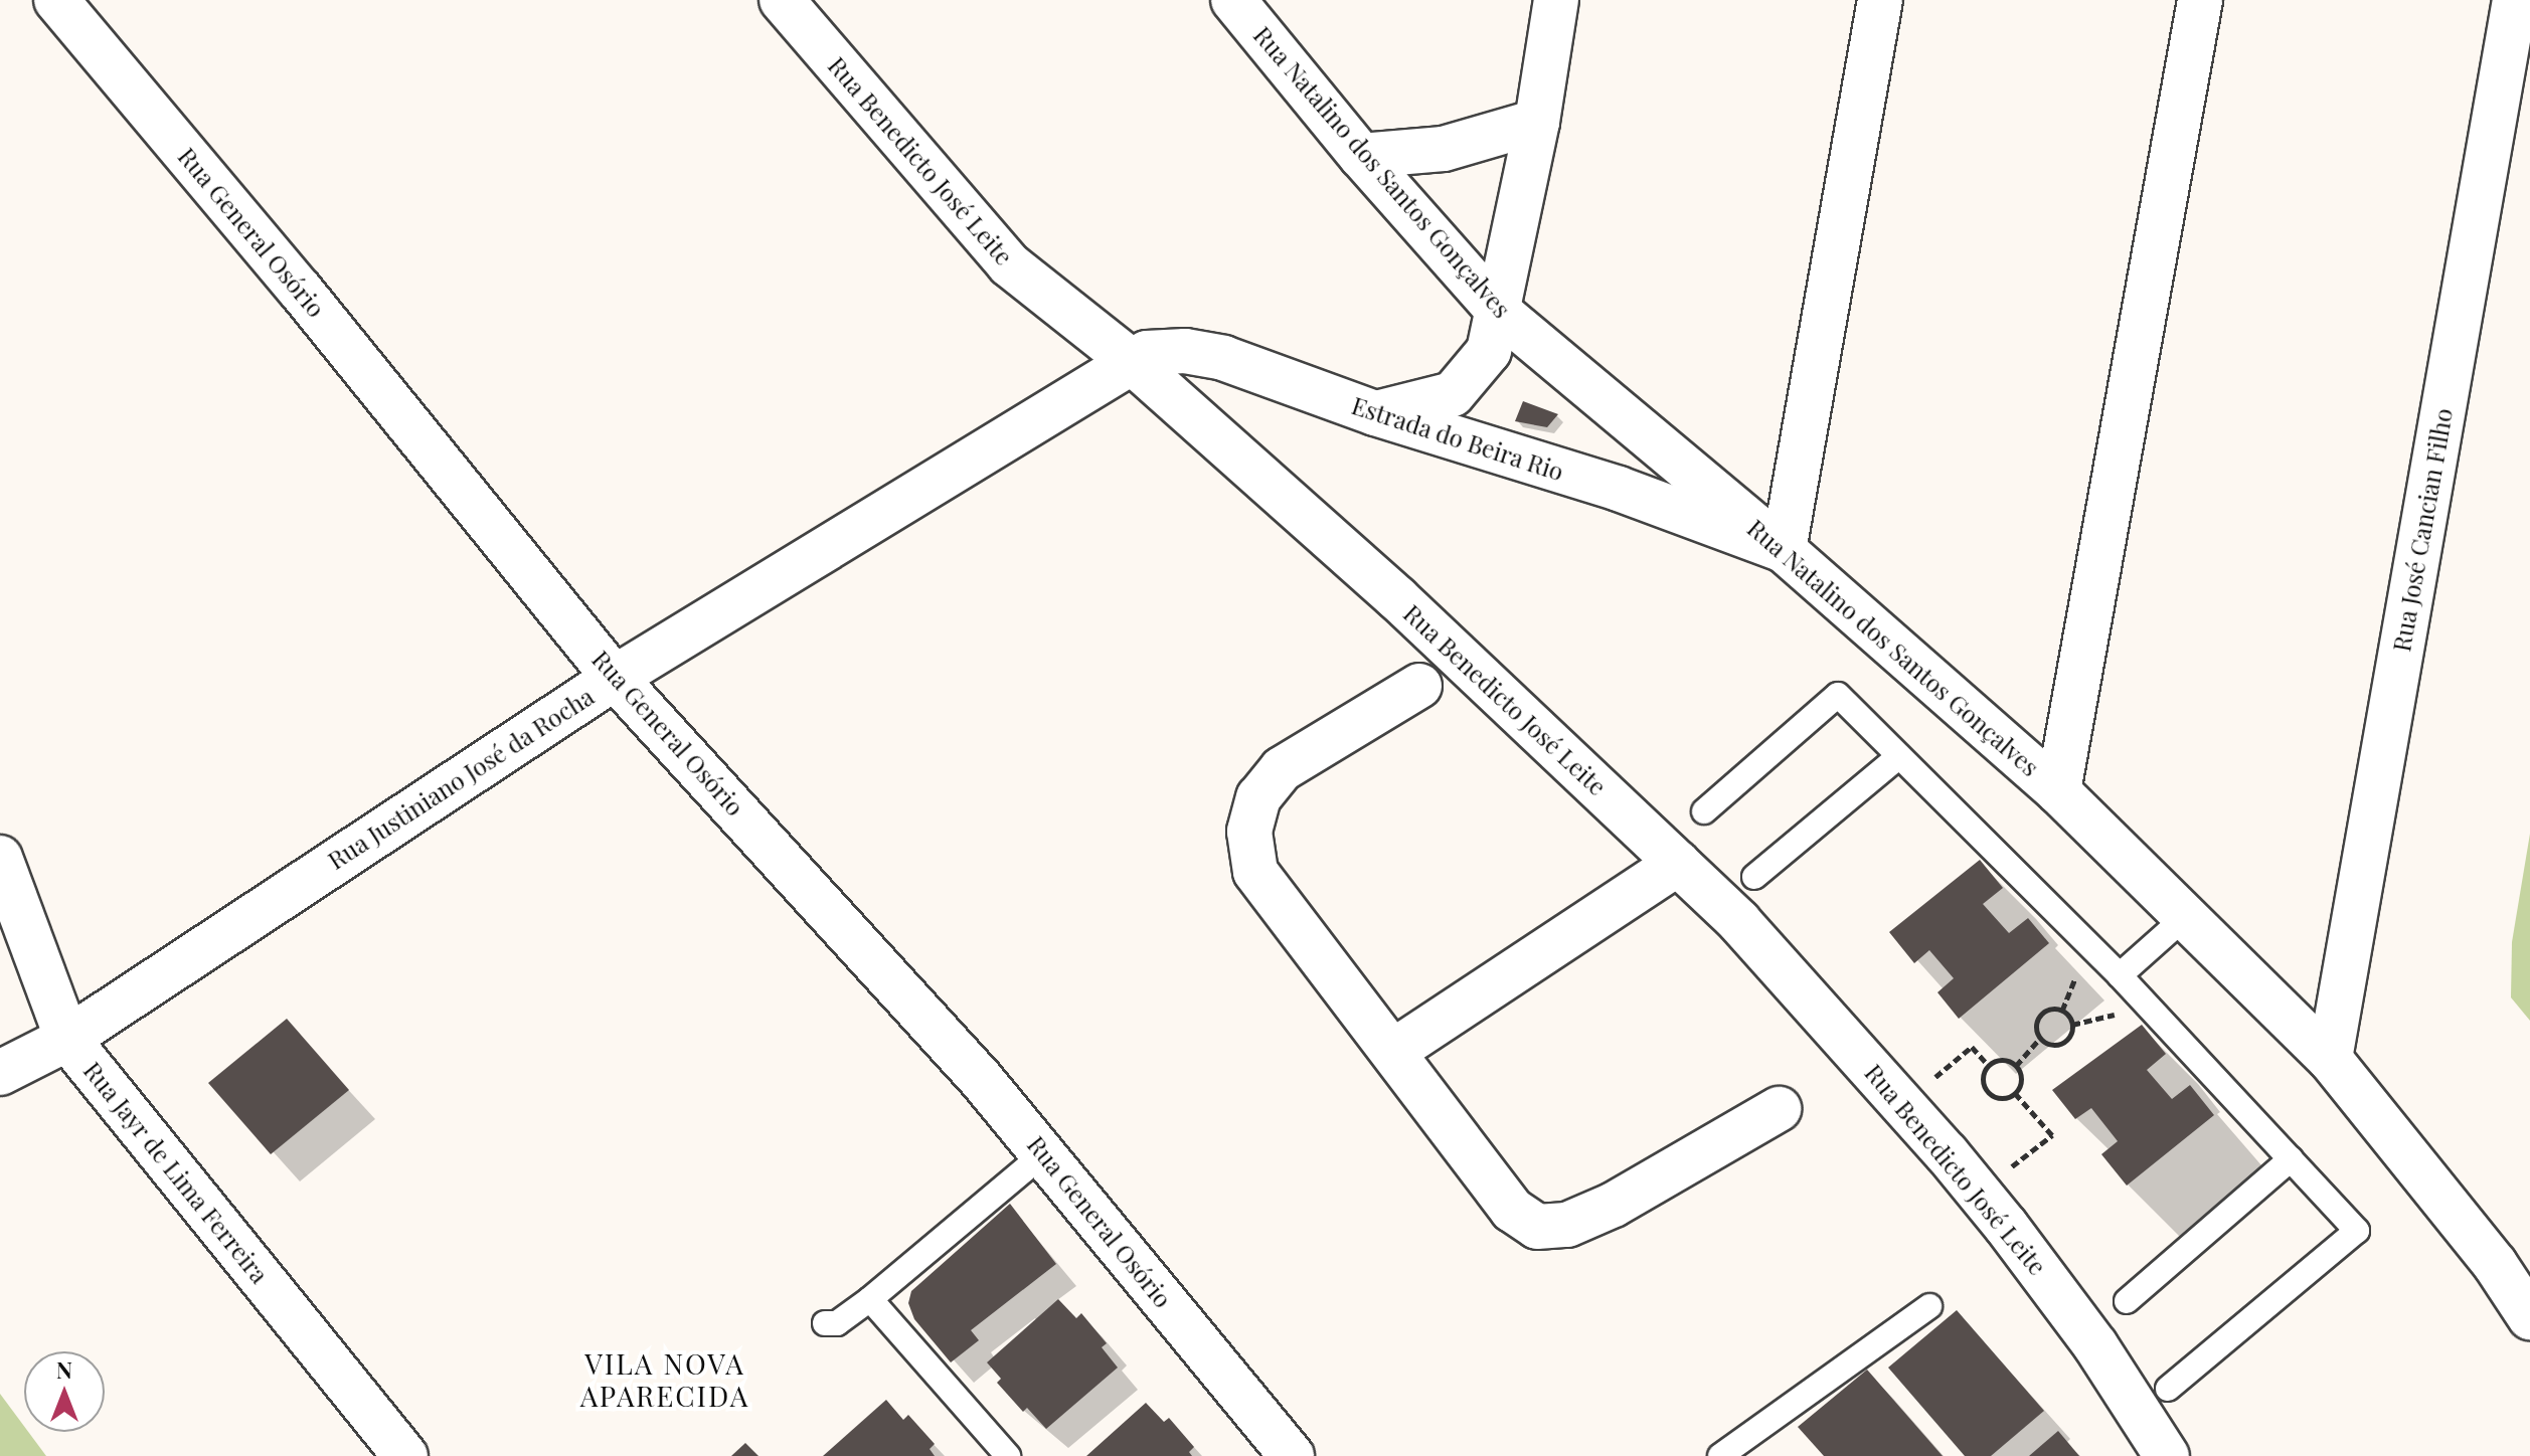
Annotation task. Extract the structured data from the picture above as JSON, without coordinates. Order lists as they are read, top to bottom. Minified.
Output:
{"streets":{"street":["Rua Benedicto José Leite","Rua Natalino dos Santos Gonçalves","Rua General Osório","Estrada do Beira Rio","Rua José Cancian Filho","Rua Justiniano José da Rocha","Rua Jayr de Lima Ferreira"]},"crossings":[["Rua Benedicto José Leite","Estrada do Beira Rio"],["Rua Benedicto José Leite","Rua Justiniano José da Rocha"],["Rua Natalino dos Santos Gonçalves","Estrada do Beira Rio"],["Rua Natalino dos Santos Gonçalves","Rua José Cancian Filho"],["Rua General Osório","Rua Justiniano José da Rocha"],["Estrada do Beira Rio","Rua Justiniano José da Rocha"],["Rua Justiniano José da Rocha","Rua Jayr de Lima Ferreira"]],"districts":["VILA NOVA APARECIDA"],"north":"top"}
